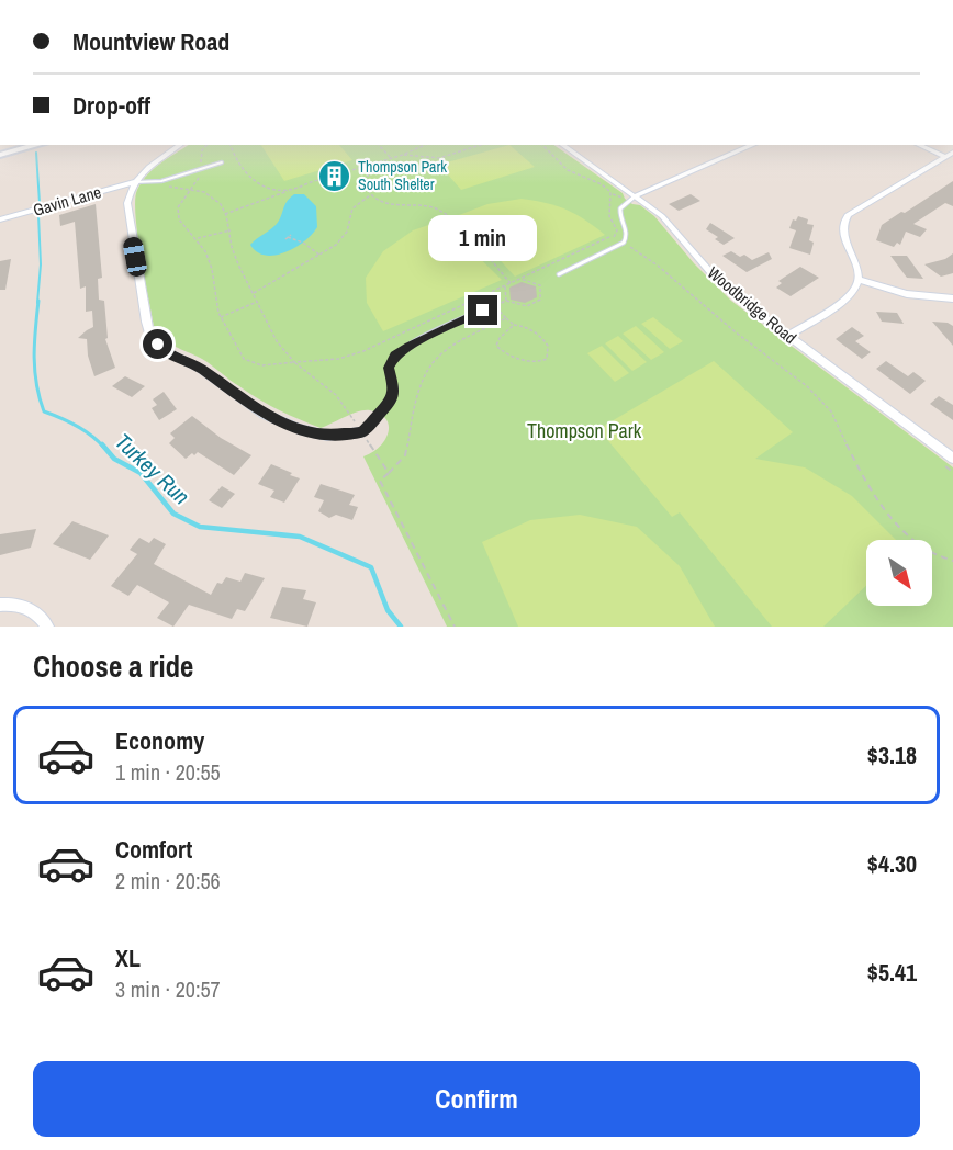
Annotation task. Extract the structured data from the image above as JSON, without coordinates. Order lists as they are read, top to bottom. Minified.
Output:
{"streets":{"street":["Gavin Lane","Woodbridge Road"]},"water":["Turkey Run"],"parks":["Thompson Park"],"places":{"building":["Thompson Park South Shelter"]},"north":"bottom right","page":{"banner":["Mountview Road","Drop-off"],"bubble":"1 min","heading":"Choose a ride","list":[{"name":"Economy","note":"1 min · 20:55","value":"$3.18"},{"name":"Comfort","note":"2 min · 20:56","value":"$4.30"},{"name":"XL","note":"3 min · 20:57","value":"$5.41"}],"buttons":"Confirm"}}
